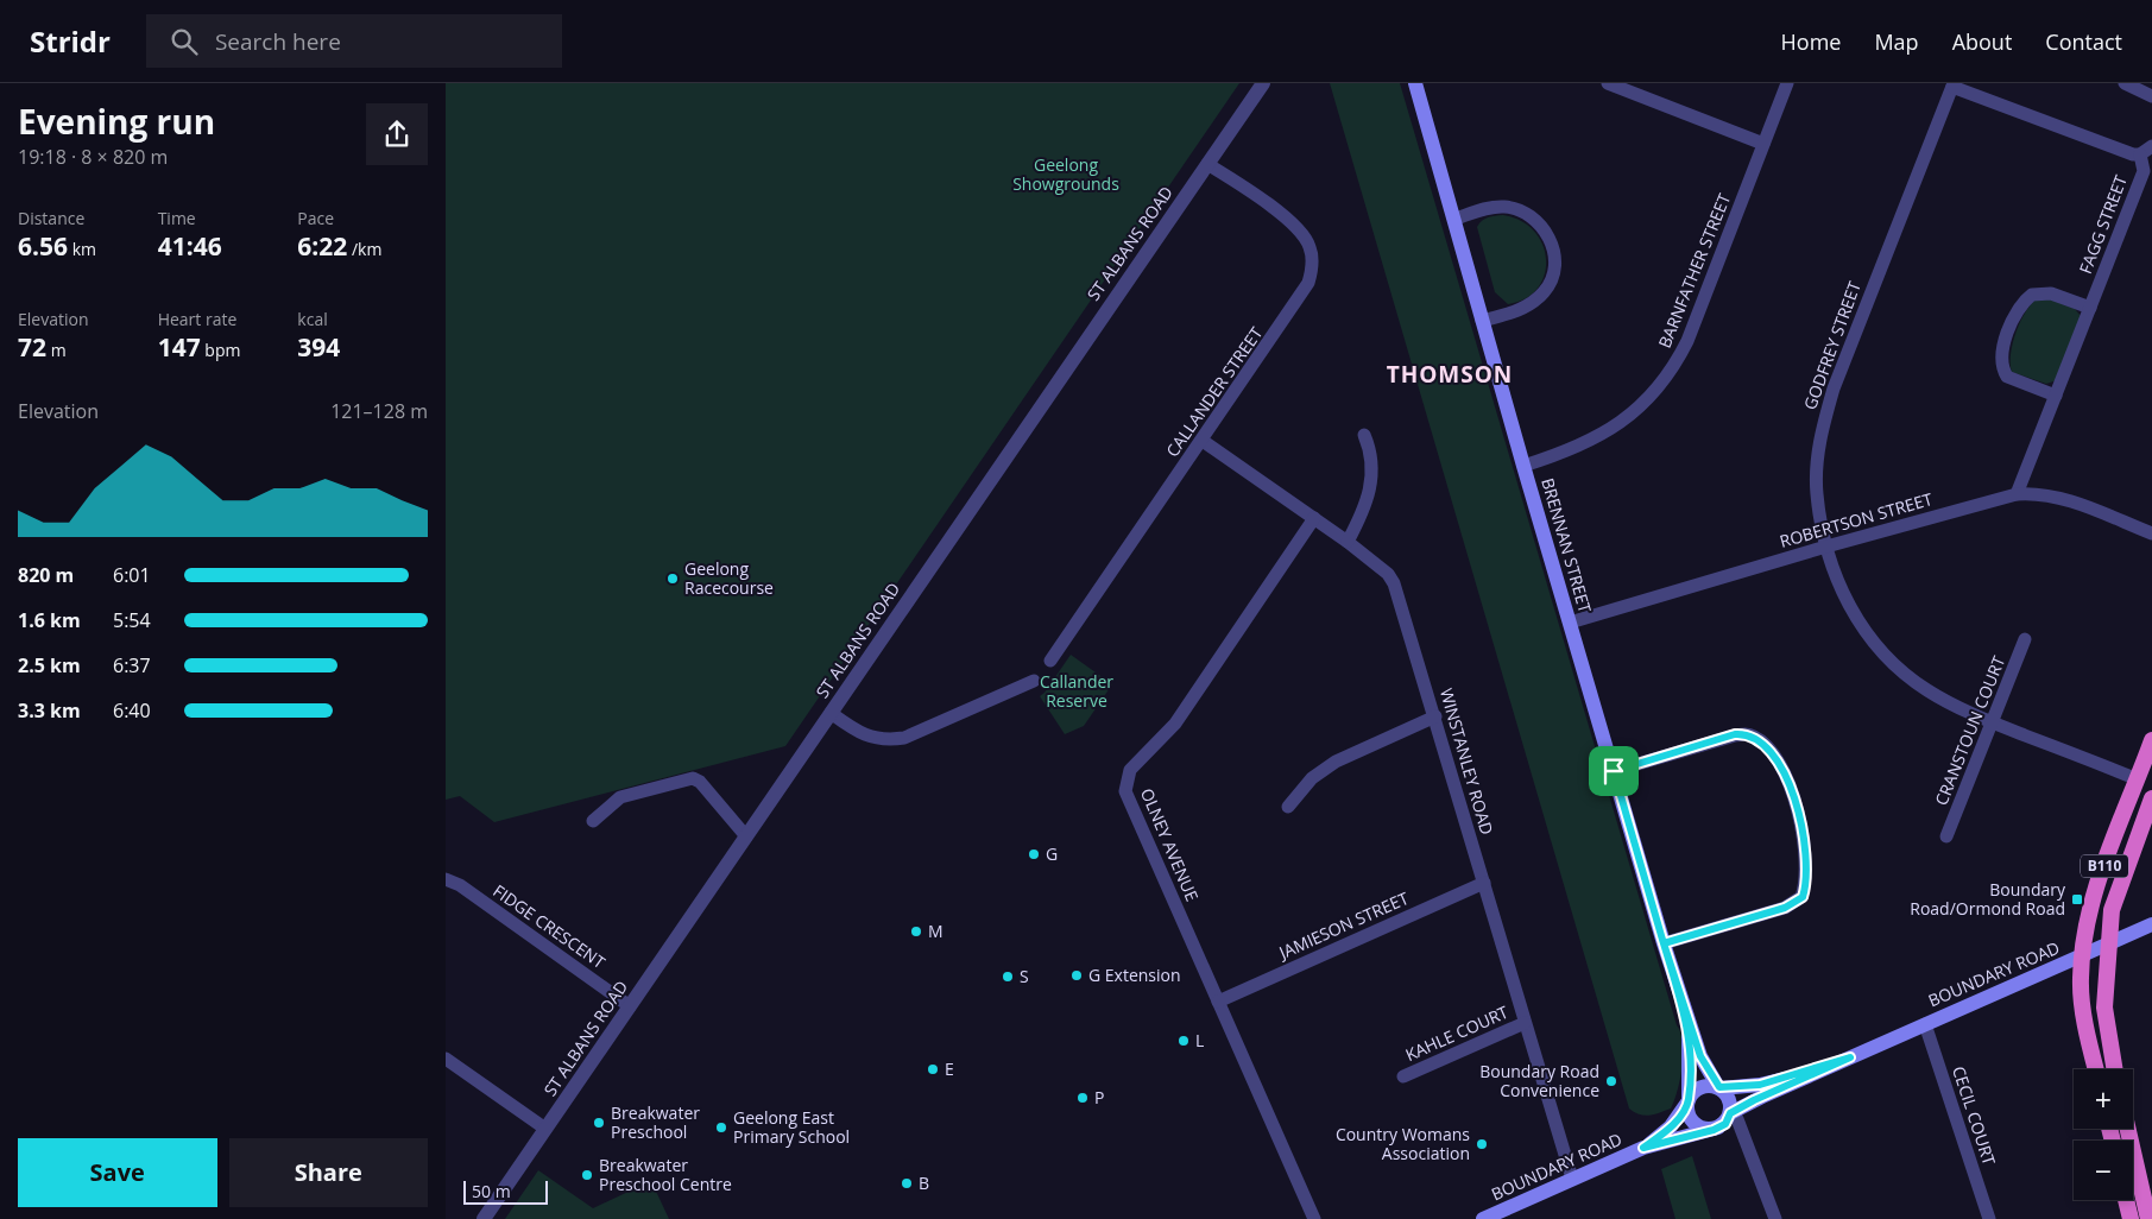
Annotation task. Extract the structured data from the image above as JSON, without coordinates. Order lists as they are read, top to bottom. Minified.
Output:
{"streets":{"highway":["B110"],"main road":["BRENNAN STREET","BOUNDARY ROAD"],"street":["FAGG STREET","ST ALBANS ROAD","BARNFATHER STREET","GODFREY STREET","CALLANDER STREET","ROBERTSON STREET","CRANSTOUN COURT","WINSTANLEY ROAD","OLNEY AVENUE","JAMIESON STREET","FIDGE CRESCENT","KAHLE COURT","CECIL COURT"]},"crossings":[["FAGG STREET","ROBERTSON STREET"],["ST ALBANS ROAD","CALLANDER STREET"],["ST ALBANS ROAD","FIDGE CRESCENT"],["BARNFATHER STREET","BRENNAN STREET"],["GODFREY STREET","ROBERTSON STREET"],["GODFREY STREET","CRANSTOUN COURT"],["GODFREY STREET","B110"],["CALLANDER STREET","WINSTANLEY ROAD"],["ROBERTSON STREET","BRENNAN STREET"],["BRENNAN STREET","BOUNDARY ROAD"],["WINSTANLEY ROAD","OLNEY AVENUE"],["WINSTANLEY ROAD","JAMIESON STREET"],["WINSTANLEY ROAD","BOUNDARY ROAD"],["WINSTANLEY ROAD","KAHLE COURT"],["OLNEY AVENUE","JAMIESON STREET"],["B110","BOUNDARY ROAD"],["BOUNDARY ROAD","CECIL COURT"]],"districts":["THOMSON"],"parks":["Geelong Showgrounds","Callander Reserve"],"places":{"other":["Geelong Racecourse","G","M","G Extension","S","L","E","Boundary Road Convenience","P","Breakwater Preschool","Geelong East Primary School","Country Womans Association","Breakwater Preschool Centre","B"],"transit":["Boundary Road/Ormond Road"]},"scale_bar":"50 m","page":{"header":"Stridr","search":"Search here","nav":["Home","Map","About","Contact"],"heading":["Evening run","19:18 · 8 × 820 m"],"stats":[["Distance","6.56 km"],["Time","41:46"],["Pace","6:22 /km"],["Elevation","72 m"],["Heart rate","147 bpm"],["kcal","394"]],"chart":["Elevation","121–128 m"],"list":[{"name":"820 m","note":"6:01"},{"name":"1.6 km","note":"5:54"},{"name":"2.5 km","note":"6:37"},{"name":"3.3 km","note":"6:40"}],"map_buttons":["+","−"],"buttons":["Save","Share"],"scale":"50 m"}}
